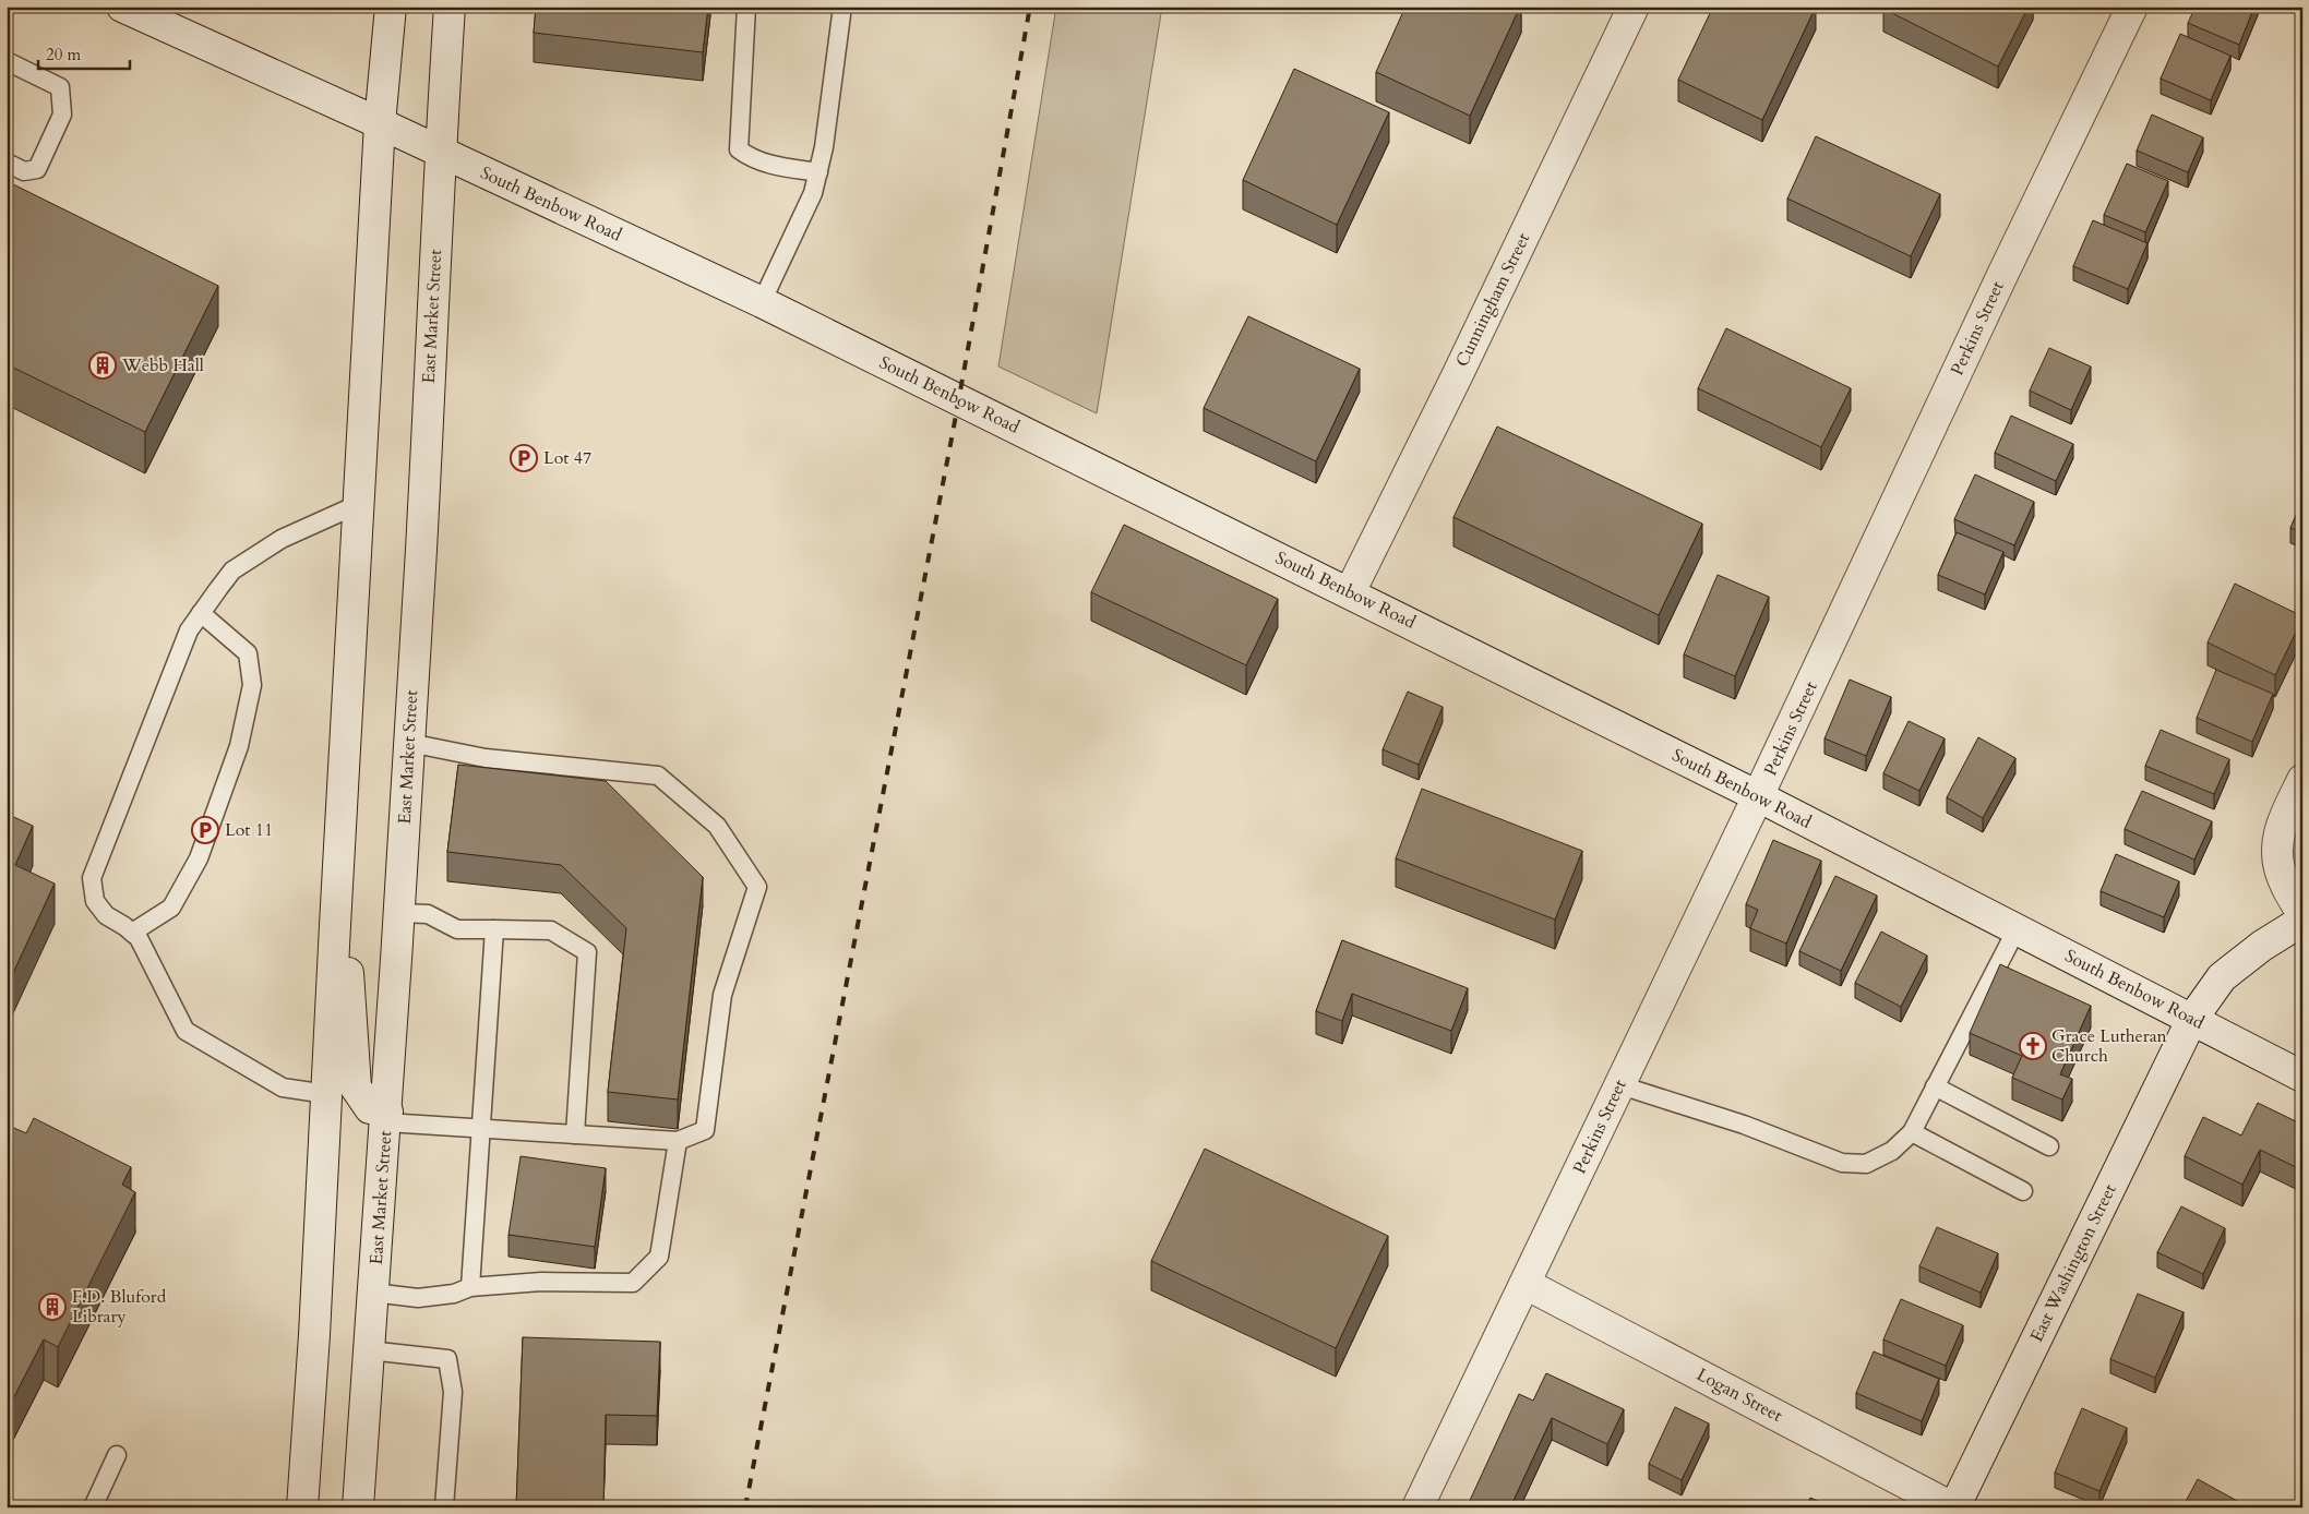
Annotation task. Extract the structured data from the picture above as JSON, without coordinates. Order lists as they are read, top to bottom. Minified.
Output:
{"streets":{"street":["South Benbow Road","Cunningham Street","East Market Street","Perkins Street","East Washington Street","Logan Street"]},"crossings":[["South Benbow Road","Cunningham Street"],["South Benbow Road","East Market Street"],["South Benbow Road","Perkins Street"],["South Benbow Road","East Washington Street"],["Perkins Street","Logan Street"],["East Washington Street","Logan Street"]],"places":{"building":["Webb Hall","F.D. Bluford Library"],"parking":["Lot 47","Lot 11"],"church":["Grace Lutheran Church"]},"scale_bar":"20 m"}
